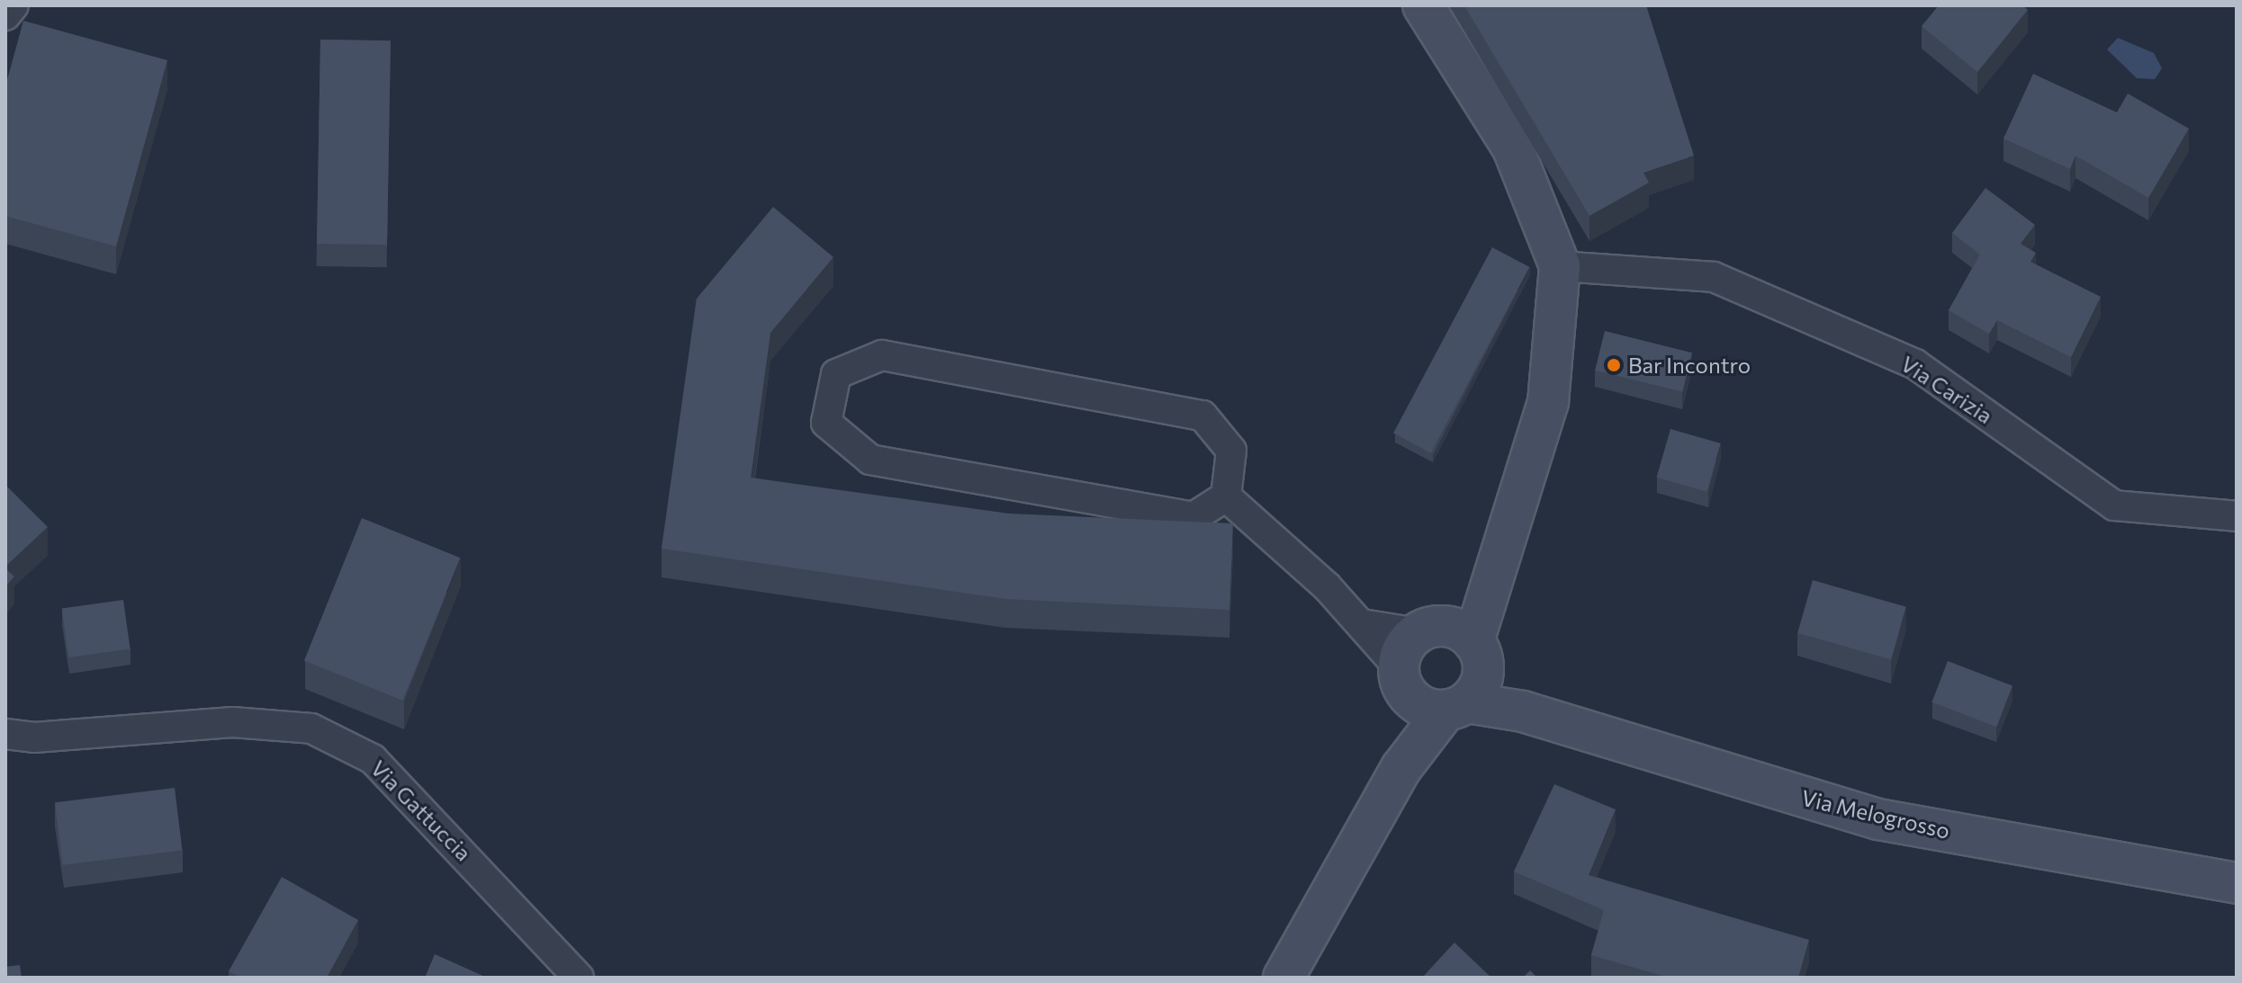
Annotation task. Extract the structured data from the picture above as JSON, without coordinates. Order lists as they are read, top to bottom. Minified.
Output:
{"streets":{"main road":["Via Melogrosso"],"street":["Via Carizia","Via Gattuccia"]},"places":["Bar Incontro"]}
